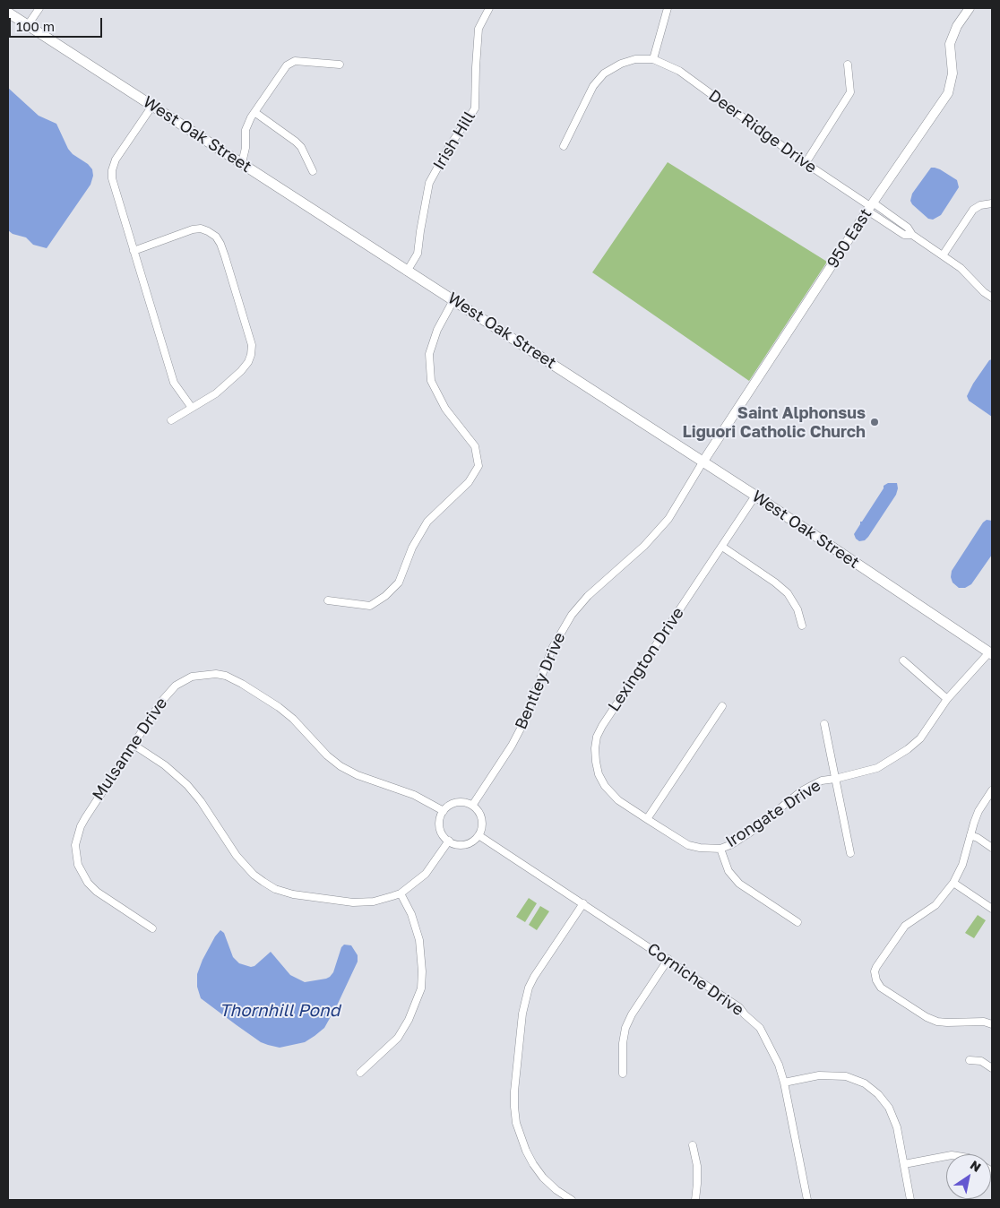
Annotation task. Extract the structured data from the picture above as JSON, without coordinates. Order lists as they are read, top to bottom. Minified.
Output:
{"streets":{"main road":["West Oak Street"],"street":["Deer Ridge Drive","Irish Hill","950 East","Lexington Drive","Bentley Drive","Mulsanne Drive","Irongate Drive","Corniche Drive"]},"crossings":[["Deer Ridge Drive","950 East"],["West Oak Street","Irish Hill"],["West Oak Street","950 East"],["West Oak Street","Lexington Drive"],["West Oak Street","Bentley Drive"],["West Oak Street","Irongate Drive"],["950 East","Bentley Drive"],["Lexington Drive","Irongate Drive"],["Bentley Drive","Mulsanne Drive"],["Bentley Drive","Corniche Drive"],["Mulsanne Drive","Corniche Drive"]],"water":["Thornhill Pond"],"places":["Saint Alphonsus Liguori Catholic Church"],"scale_bar":"100 m","north":"top right"}
